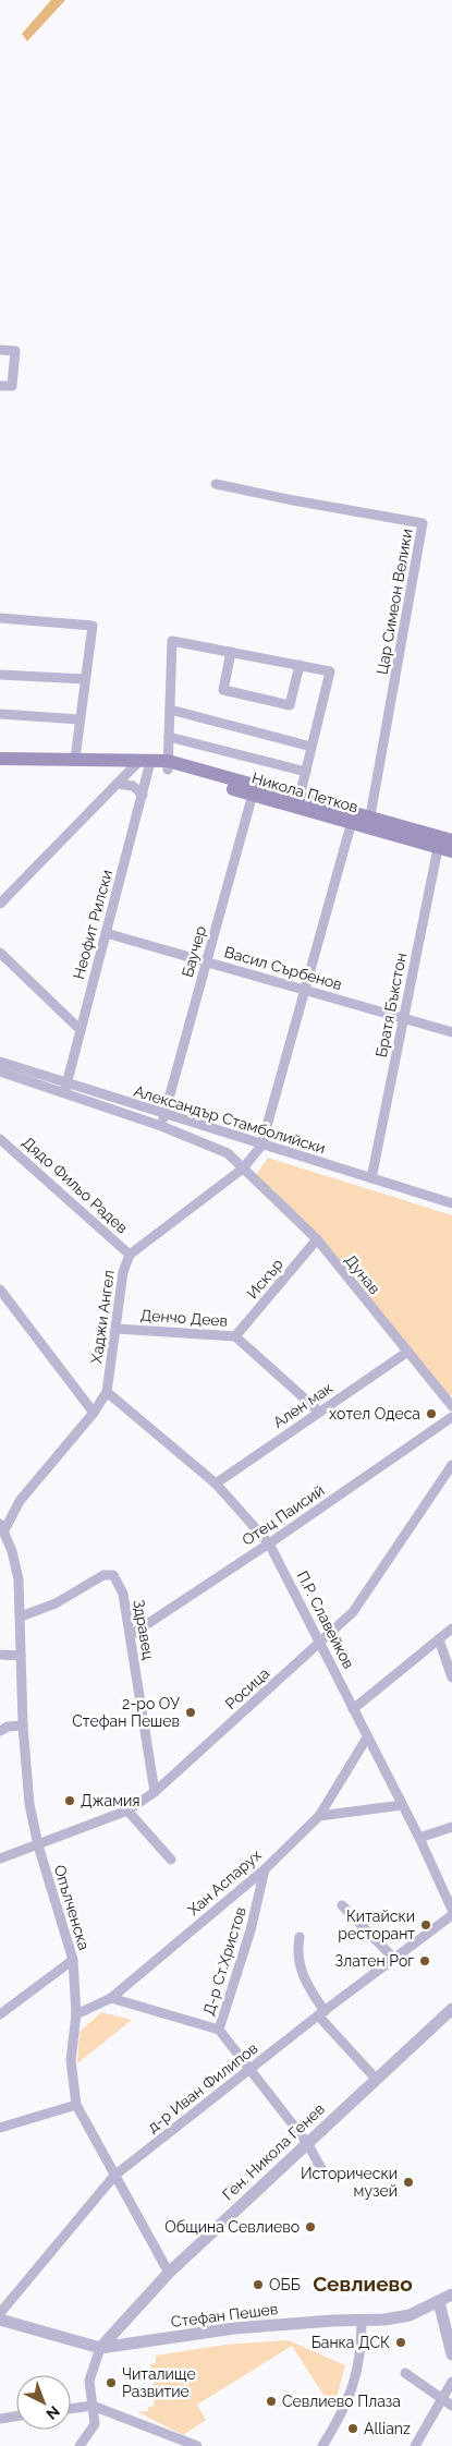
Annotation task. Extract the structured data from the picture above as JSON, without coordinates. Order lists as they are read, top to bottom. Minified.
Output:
{"streets":{"main road":["Никола Петков"],"street":["Цар Симеон Велики","Неофит Рилски","Баучер","Васил Сърбенов","Братя Бъкстон","Александър Стамболийски","Дядо Фильо Радев","Дунав","Искър","Хаджи Ангел","Денчо Деев","Ален мак","Отец Паисий","П.Р. Славейков","Здравец","Росица","Хан Аспарух","Опълченска","Д-р Ст.Христов","д-р Иван Филипов","Ген. Никола Генев","Стефан Пешев"]},"crossings":[["Цар Симеон Велики","Никола Петков"],["Никола Петков","Неофит Рилски"],["Никола Петков","Баучер"],["Никола Петков","Братя Бъкстон"],["Неофит Рилски","Васил Сърбенов"],["Неофит Рилски","Александър Стамболийски"],["Баучер","Васил Сърбенов"],["Баучер","Александър Стамболийски"],["Васил Сърбенов","Братя Бъкстон"],["Братя Бъкстон","Александър Стамболийски"],["Александър Стамболийски","Дунав"],["Александър Стамболийски","Хаджи Ангел"],["Дядо Фильо Радев","Хаджи Ангел"],["Дунав","Искър"],["Дунав","Хаджи Ангел"],["Дунав","Ален мак"],["Искър","Денчо Деев"],["Хаджи Ангел","Денчо Деев"],["Хаджи Ангел","П.Р. Славейков"],["Хаджи Ангел","Опълченска"],["Денчо Деев","Ален мак"],["Ален мак","П.Р. Славейков"],["Отец Паисий","П.Р. Славейков"],["Отец Паисий","Здравец"],["П.Р. Славейков","Росица"],["П.Р. Славейков","Хан Аспарух"],["Здравец","Росица"],["Здравец","Опълченска"],["Росица","Опълченска"],["Хан Аспарух","Опълченска"],["Хан Аспарух","Д-р Ст.Христов"],["Опълченска","д-р Иван Филипов"],["Опълченска","Ген. Никола Генев"],["Ген. Никола Генев","Стефан Пешев"]],"districts":["Севлиево"],"places":["хотел Одеса","2-ро ОУ Стефан Пешев","Джамия","Китайски ресторант","Златен Рог","Исторически музей","Община Севлиево","ОББ","Банка ДСК","Читалище Развитие","Севлиево Плаза","Allianz"],"north":"bottom right"}
